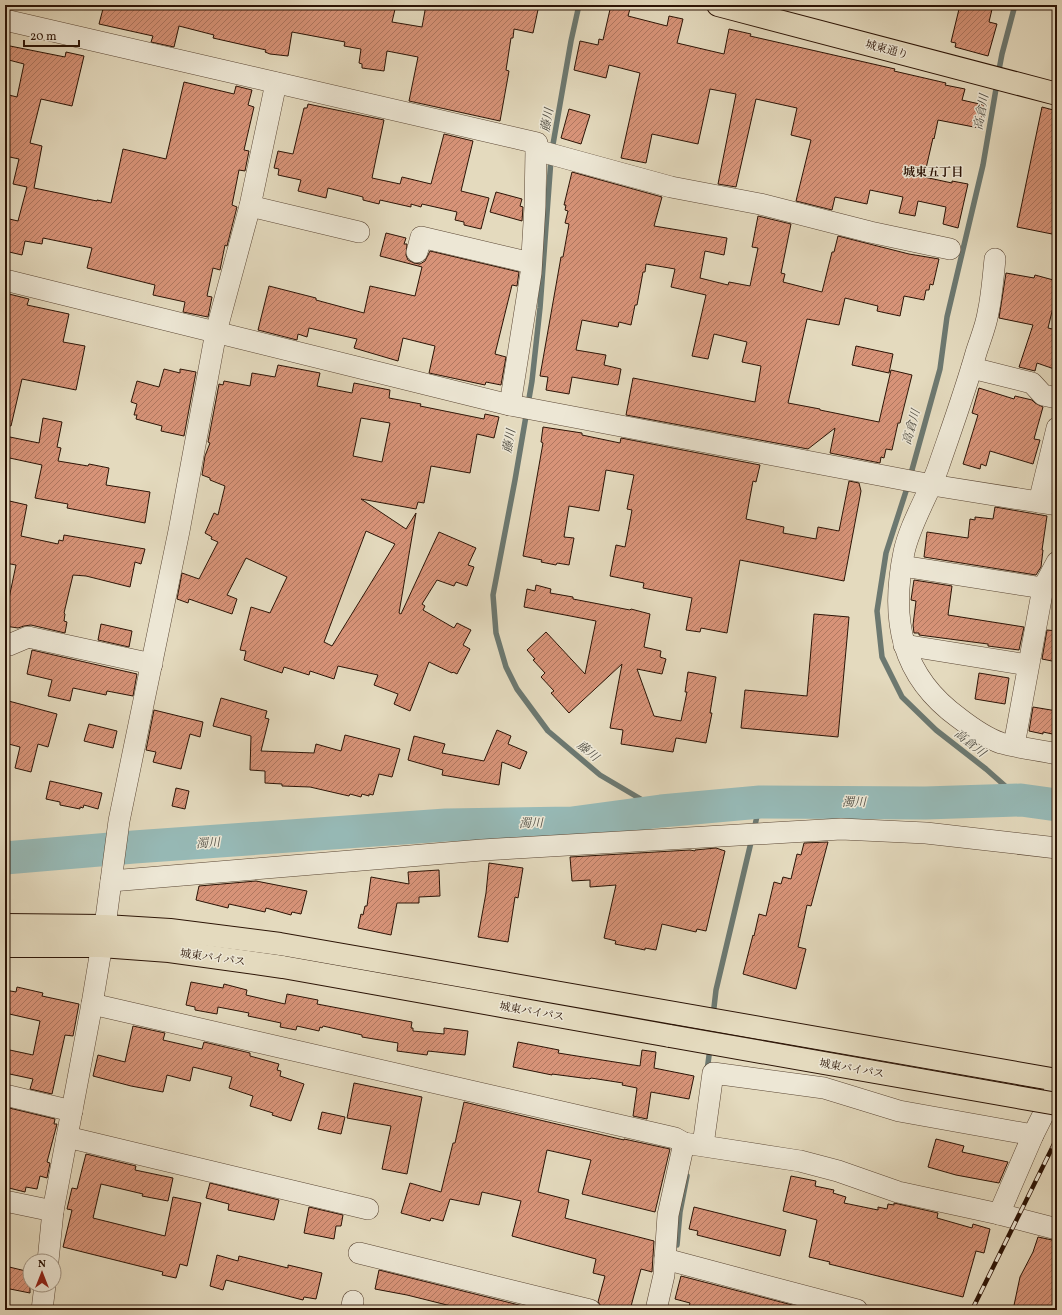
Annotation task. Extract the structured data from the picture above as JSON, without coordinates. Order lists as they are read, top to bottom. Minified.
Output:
{"streets":{"highway":["城東通り","城東バイパス"]},"districts":["城東五丁目"],"water":["高倉川","藤川","濁川"],"scale_bar":"20 m","north":"top"}
